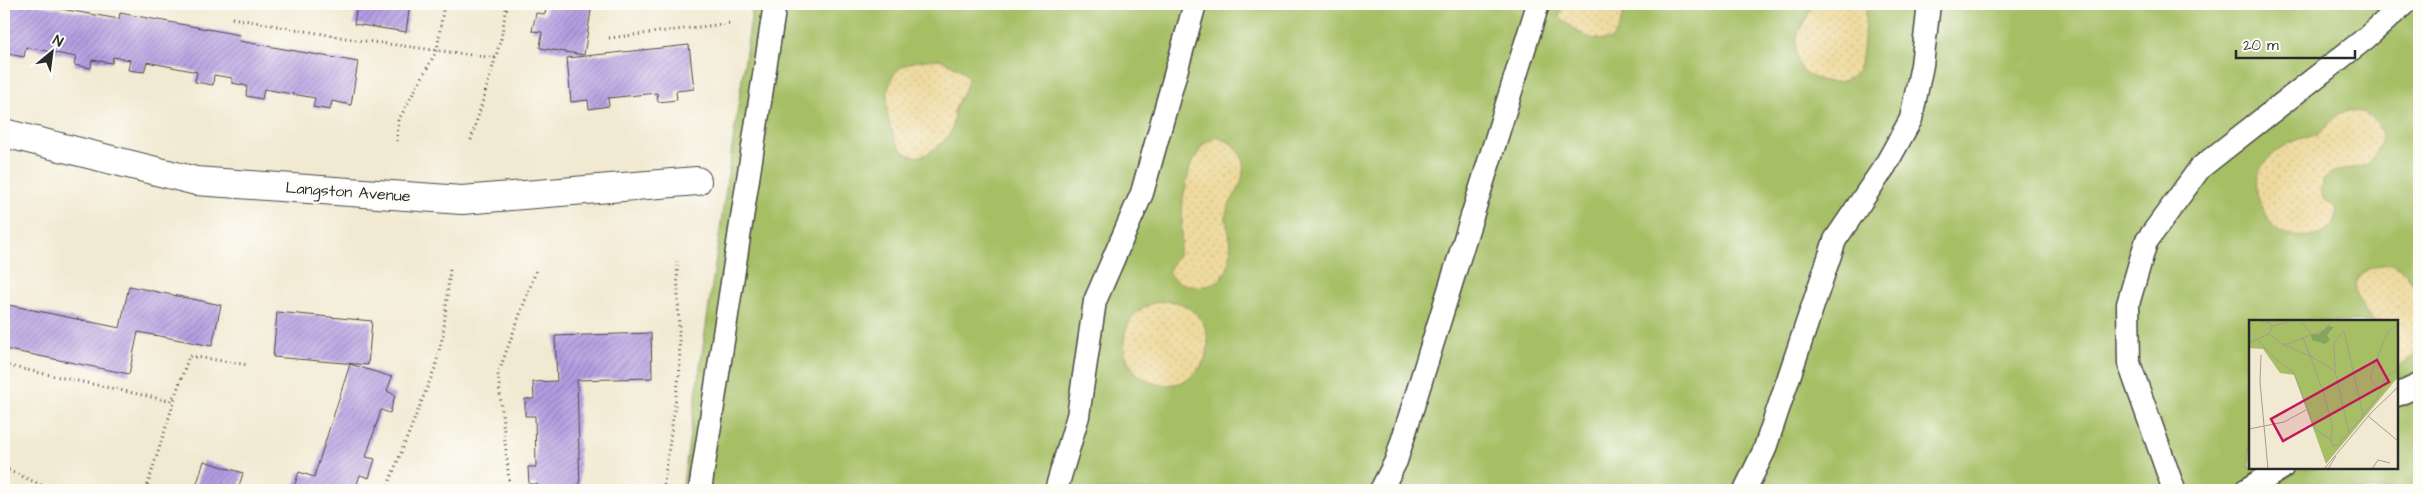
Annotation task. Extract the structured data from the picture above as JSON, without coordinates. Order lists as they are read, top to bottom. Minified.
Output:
{"streets":{"street":["Langston Avenue"]},"scale_bar":"20 m","north":"top right"}
